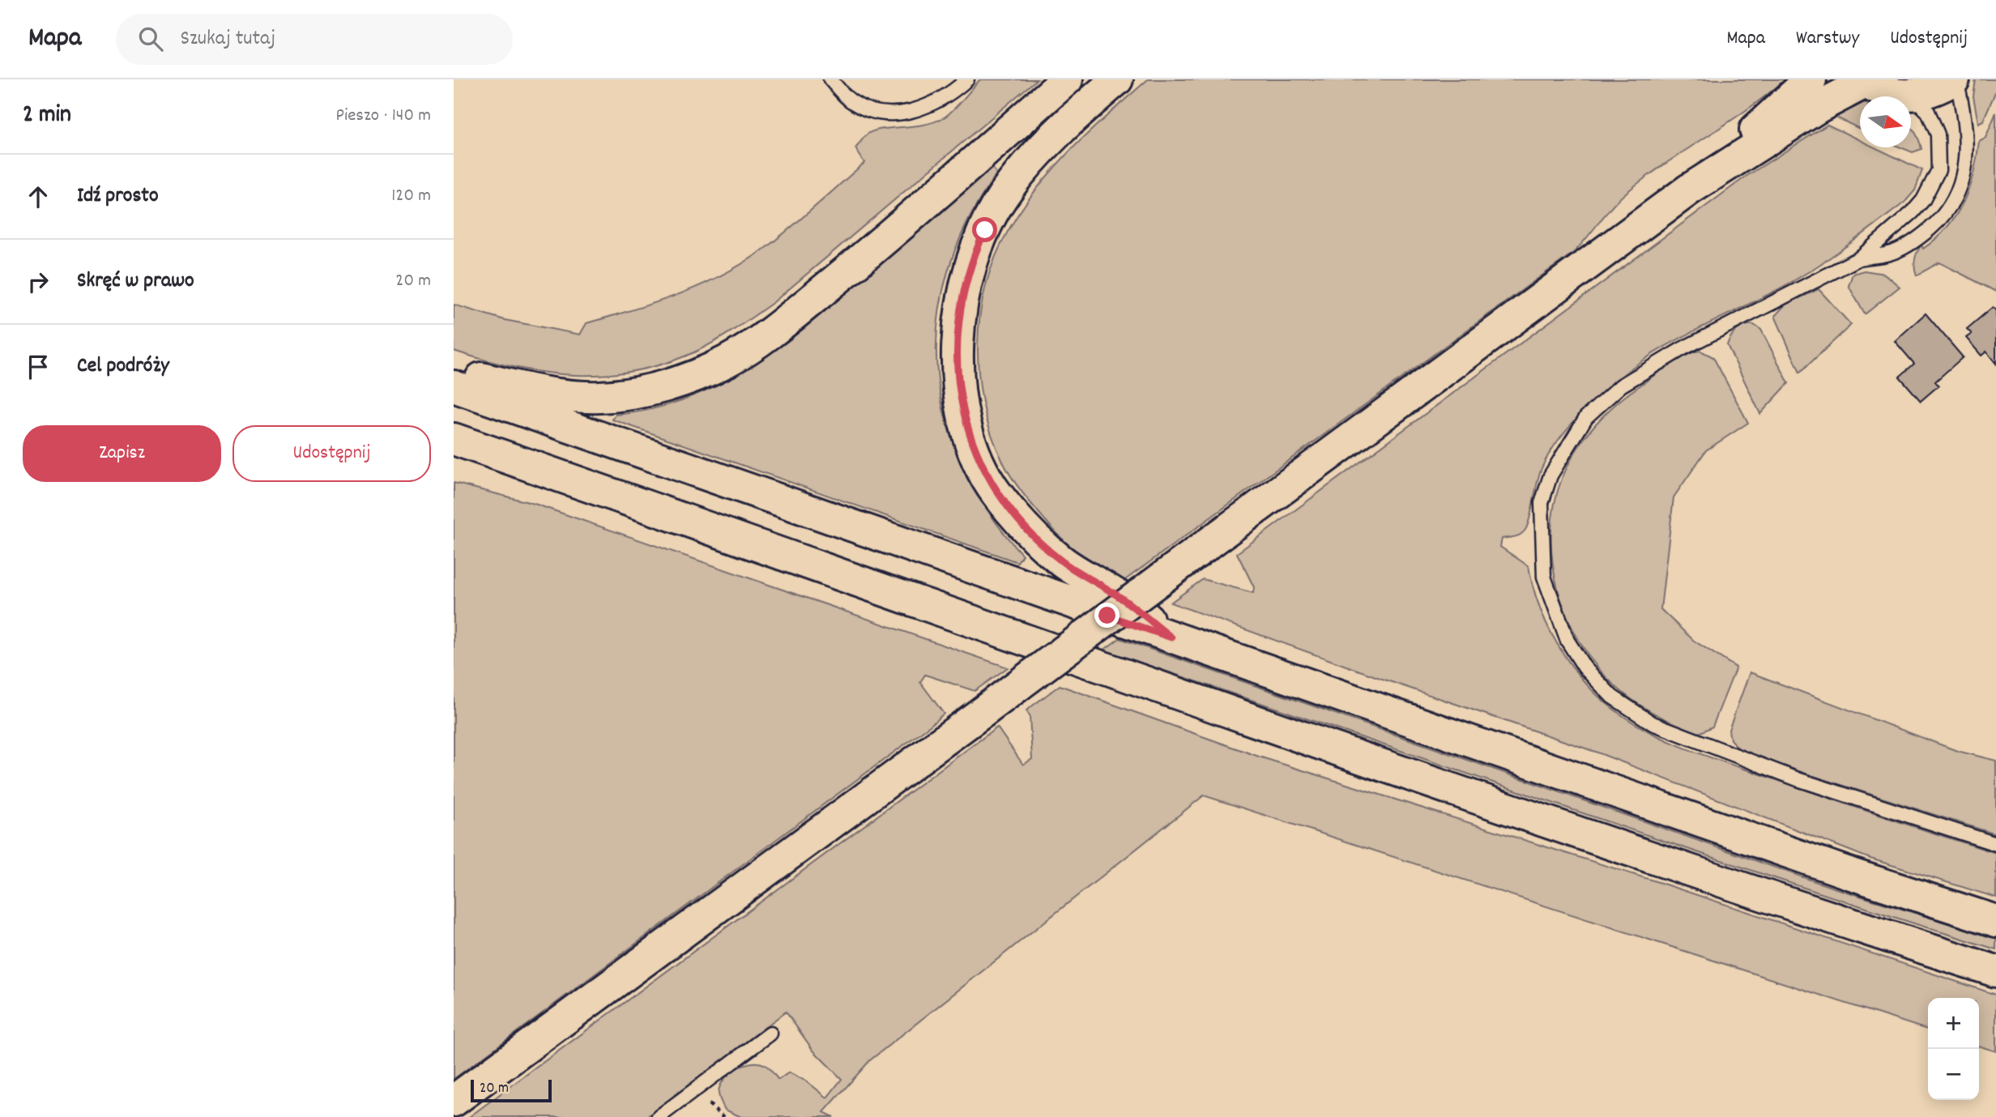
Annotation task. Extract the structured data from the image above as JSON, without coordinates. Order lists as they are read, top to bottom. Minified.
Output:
{"scale_bar":"20 m","north":"right","page":{"header":"Mapa","search":"Szukaj tutaj","nav":["Mapa","Warstwy","Udostępnij"],"heading":["2 min","Pieszo · 140 m"],"list":[["Idź prosto","120 m"],["Skręć w prawo","20 m"],"Cel podróży"],"buttons":["Zapisz","Udostępnij"],"map_buttons":["+","−"],"scale":"20 m"}}
